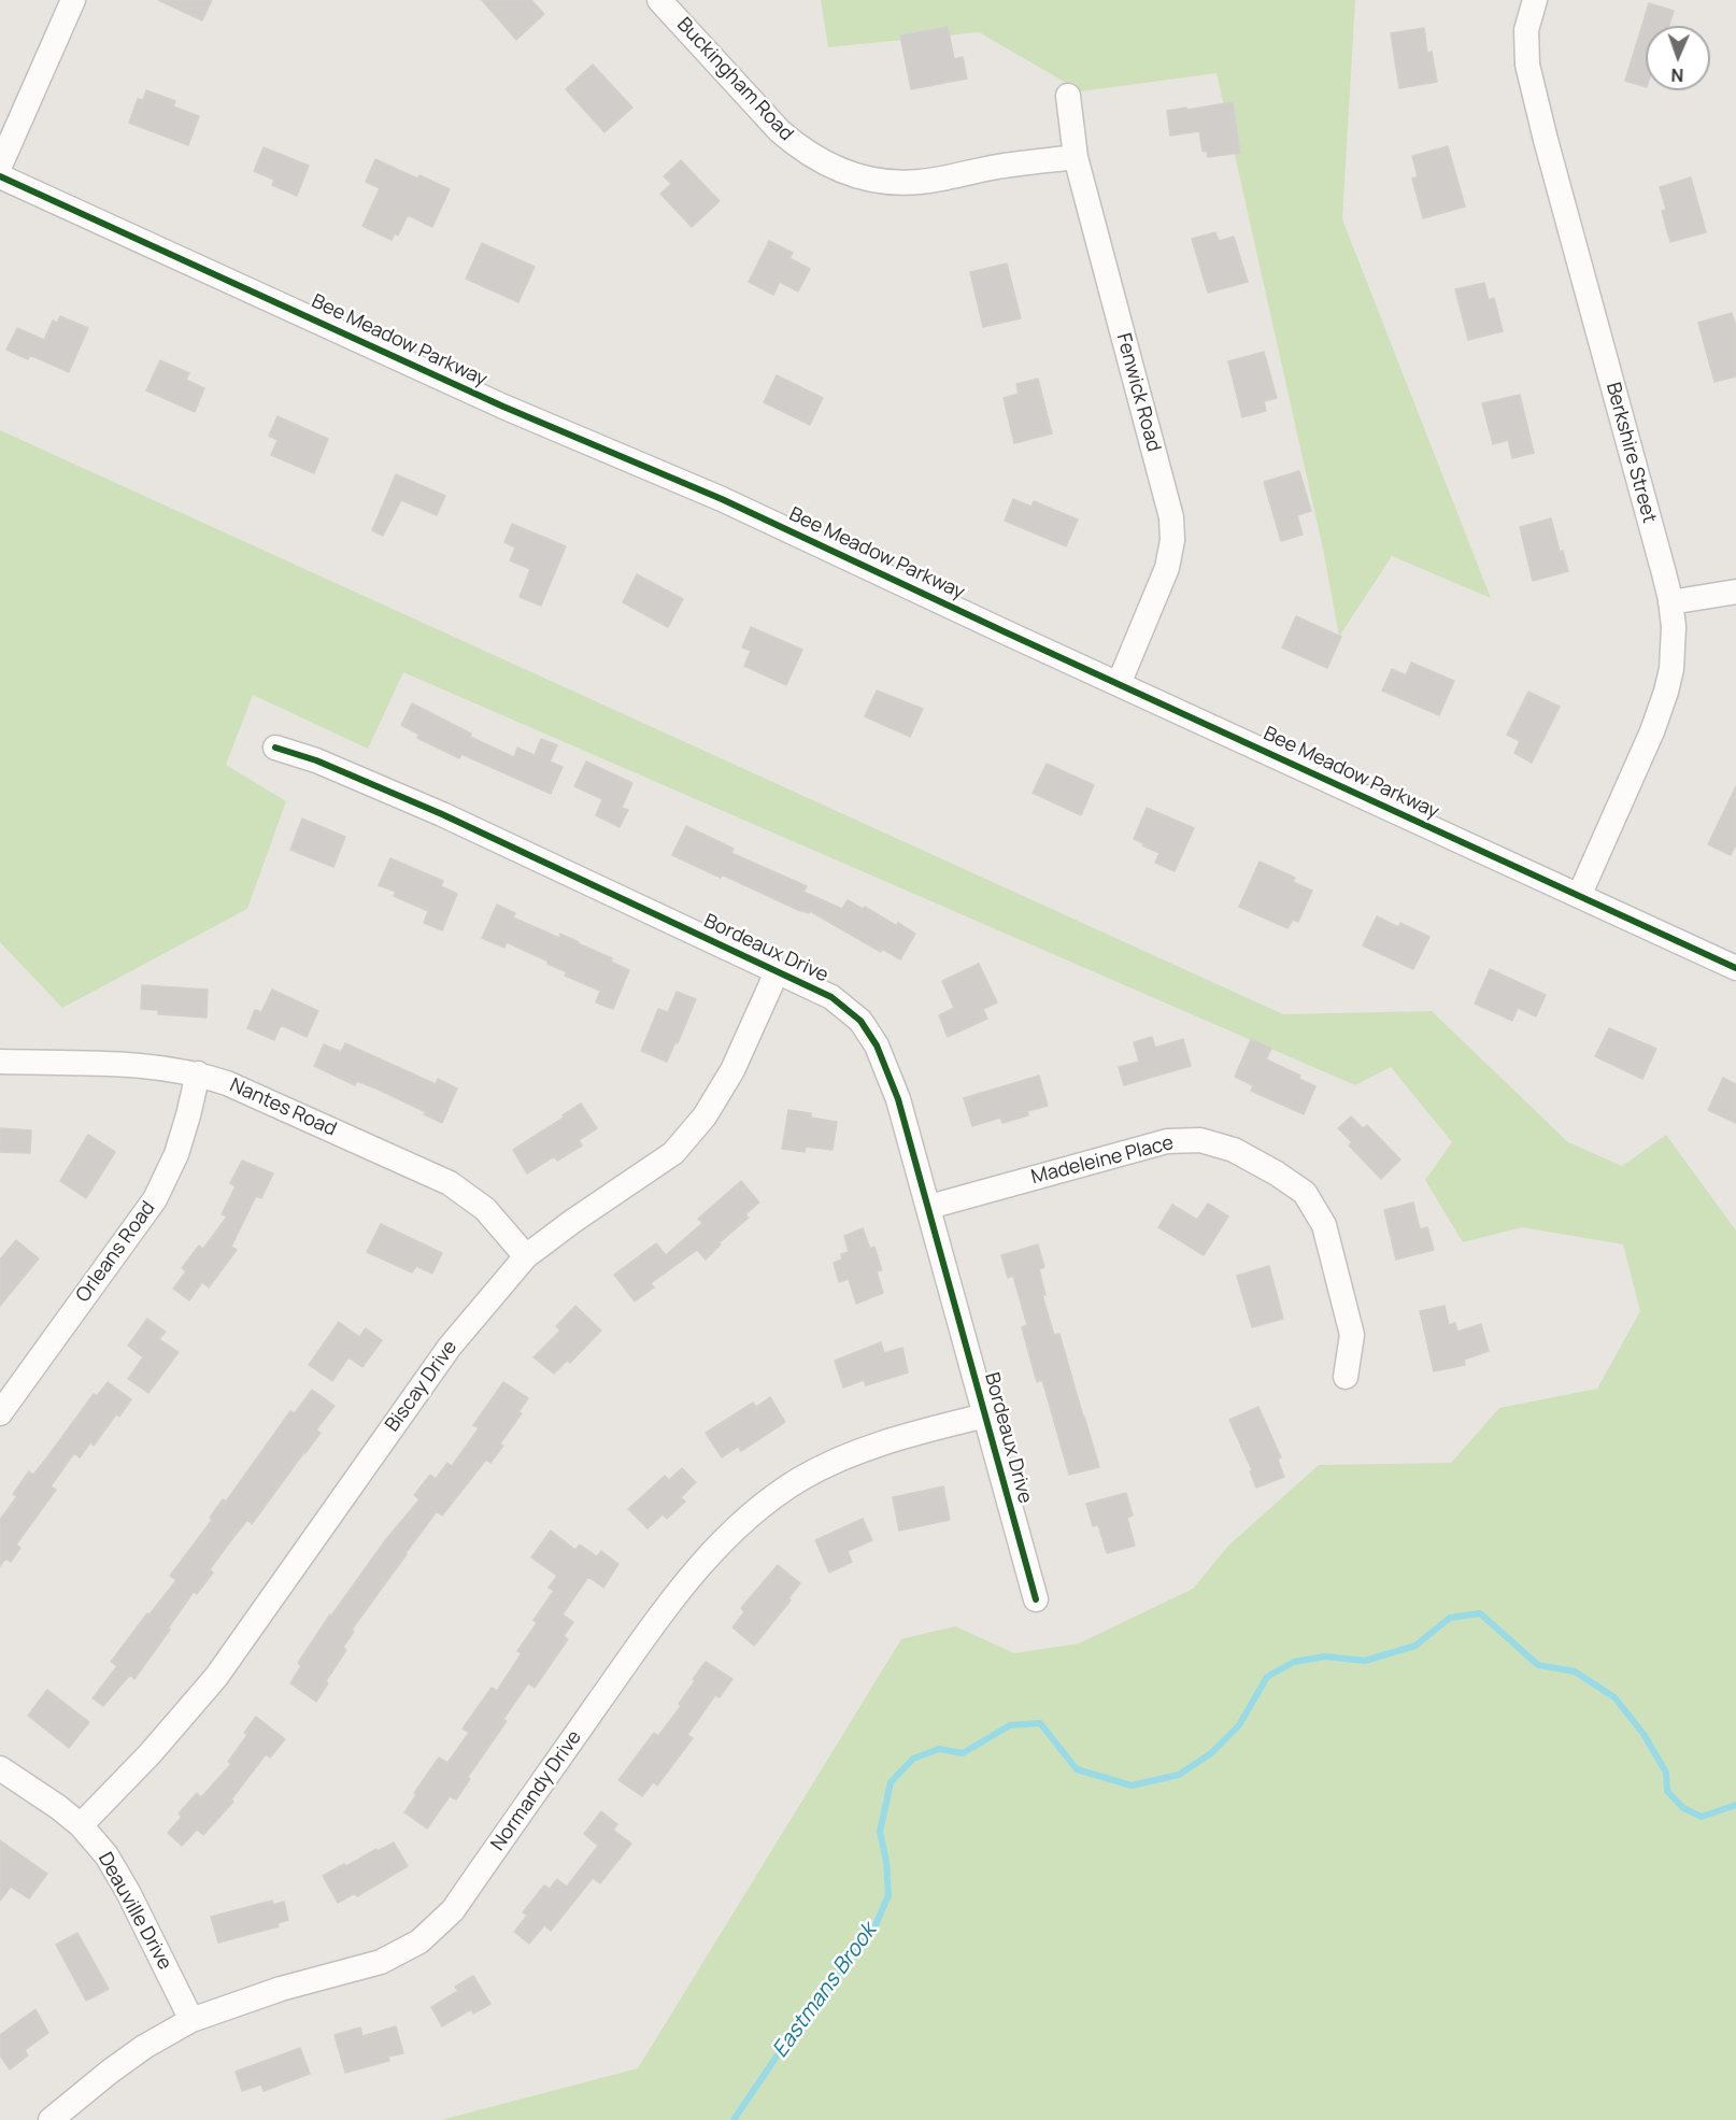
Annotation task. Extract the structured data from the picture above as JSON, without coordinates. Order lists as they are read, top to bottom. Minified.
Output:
{"streets":{"street":["Buckingham Road","Bee Meadow Parkway","Fenwick Road","Berkshire Street","Bordeaux Drive","Nantes Road","Madeleine Place","Orleans Road","Biscay Drive","Normandy Drive","Deauville Drive"]},"crossings":[["Buckingham Road","Fenwick Road"],["Bee Meadow Parkway","Fenwick Road"],["Bee Meadow Parkway","Berkshire Street"],["Bordeaux Drive","Madeleine Place"],["Bordeaux Drive","Biscay Drive"],["Bordeaux Drive","Normandy Drive"],["Nantes Road","Orleans Road"],["Nantes Road","Biscay Drive"],["Biscay Drive","Deauville Drive"],["Normandy Drive","Deauville Drive"]],"water":["Eastmans Brook"],"north":"bottom"}
